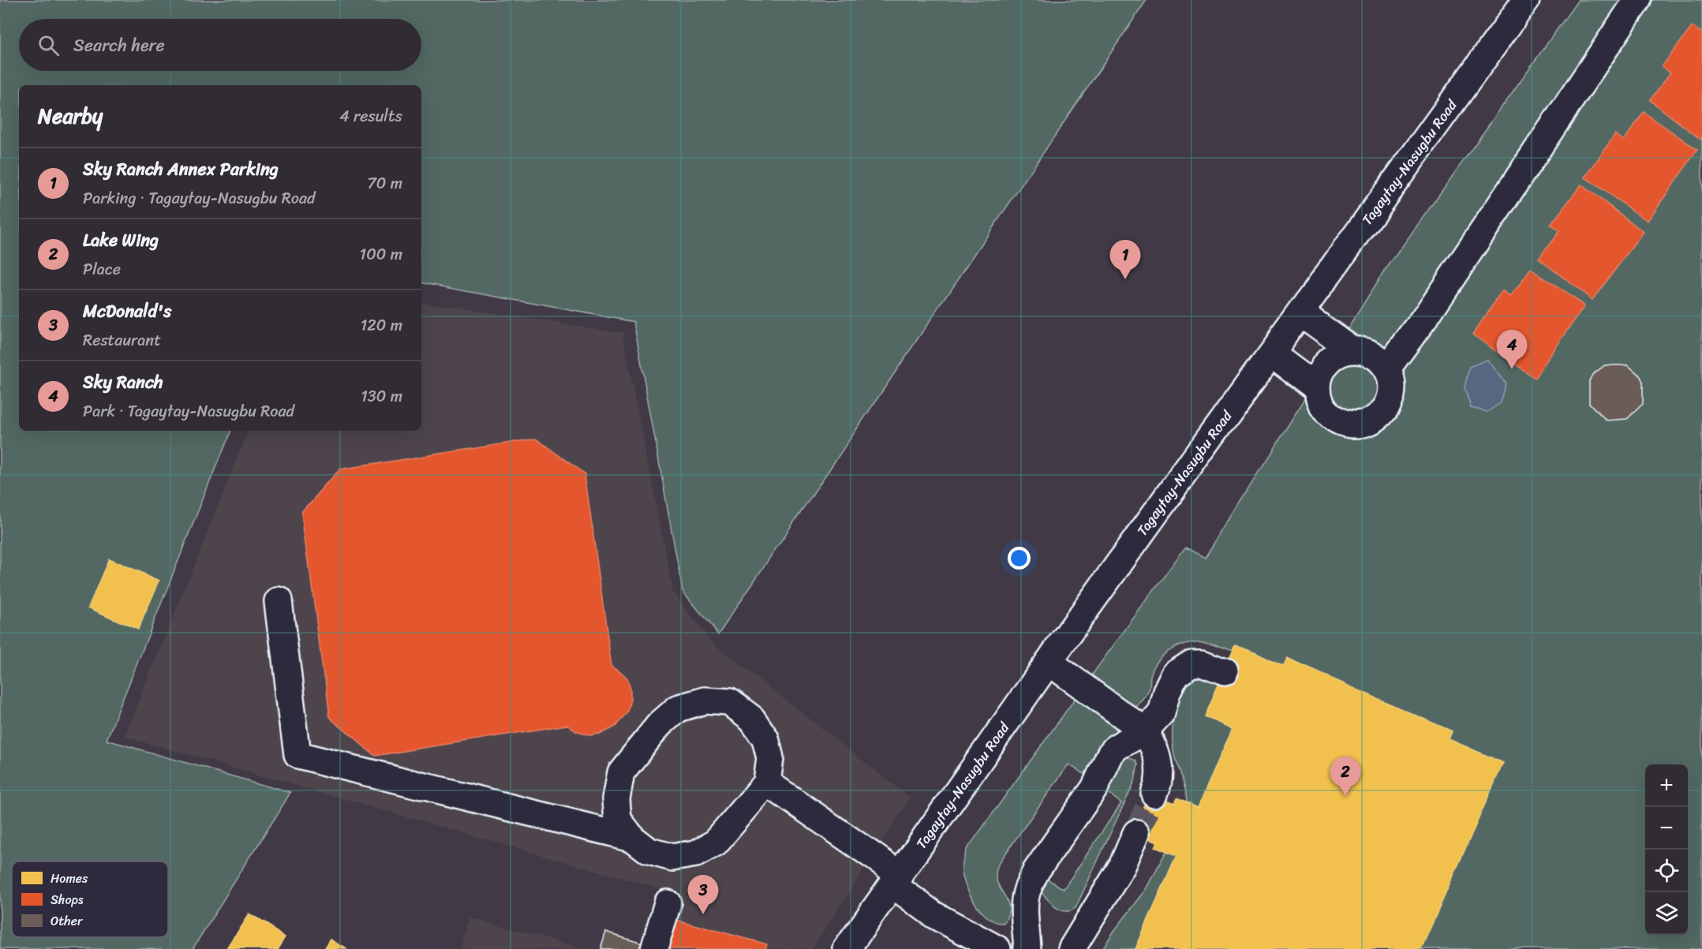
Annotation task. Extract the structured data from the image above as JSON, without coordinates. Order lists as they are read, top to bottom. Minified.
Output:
{"streets":{"main road":["Tagaytay-Nasugbu Road"]},"legend":["Homes","Shops","Other"],"page":{"search":"Search here","heading":["Nearby","4 results"],"list":[{"mark":"1","name":"Sky Ranch Annex Parking","note":"Parking · Tagaytay-Nasugbu Road","value":"70 m"},{"mark":"2","name":"Lake Wing","note":"Place","value":"100 m"},{"mark":"3","name":"McDonald's","note":"Restaurant","value":"120 m"},{"mark":"4","name":"Sky Ranch","note":"Park · Tagaytay-Nasugbu Road","value":"130 m"}],"pins":["1","4","2","3"],"map_buttons":["+","−"]}}
